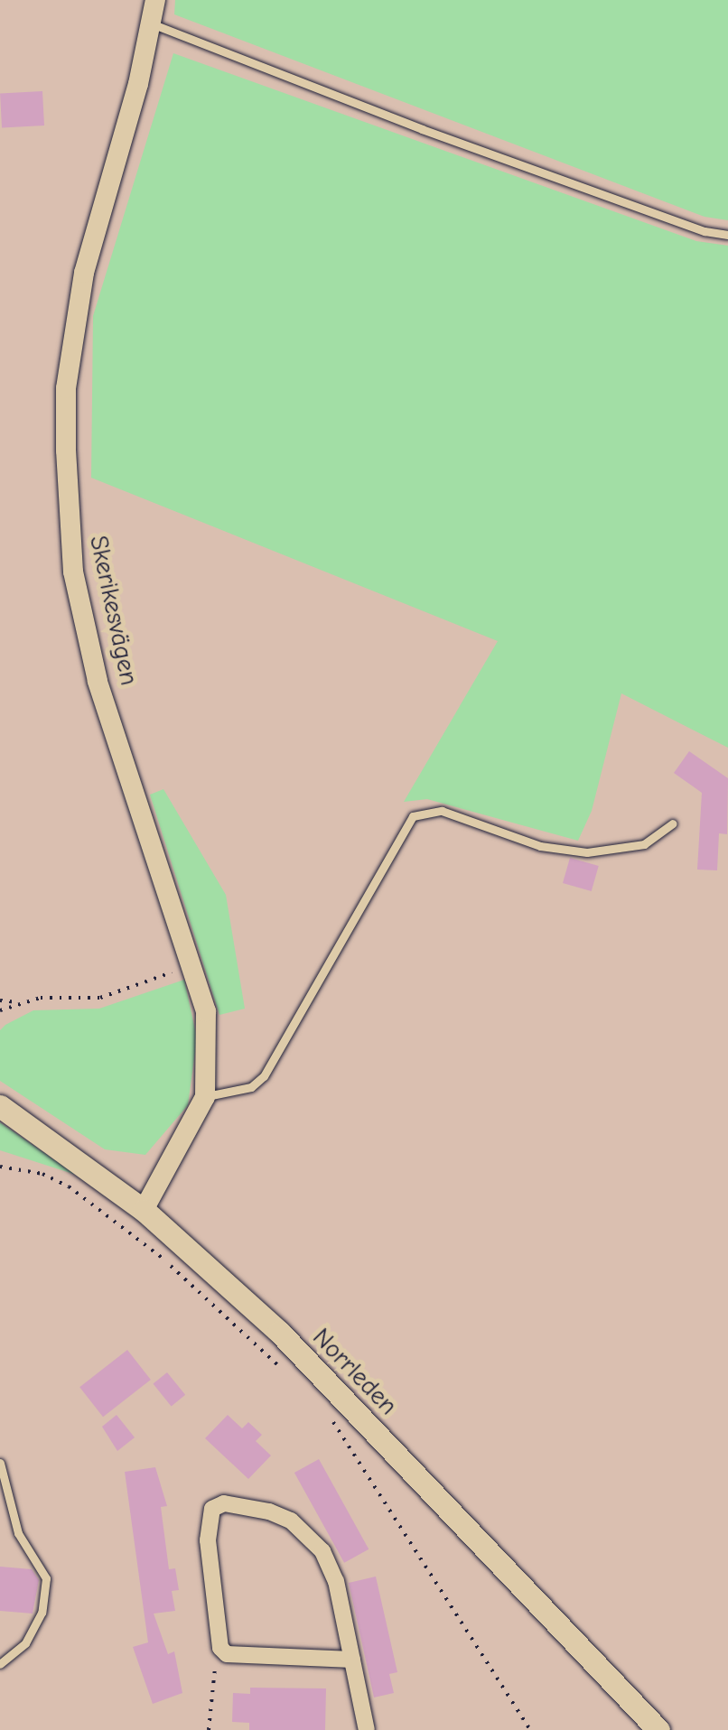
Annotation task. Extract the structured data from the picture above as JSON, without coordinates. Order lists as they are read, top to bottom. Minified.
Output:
{"streets":{"main road":["Norrleden"],"street":["Skerikesvägen"]},"crossings":[["Skerikesvägen","Norrleden"]]}
